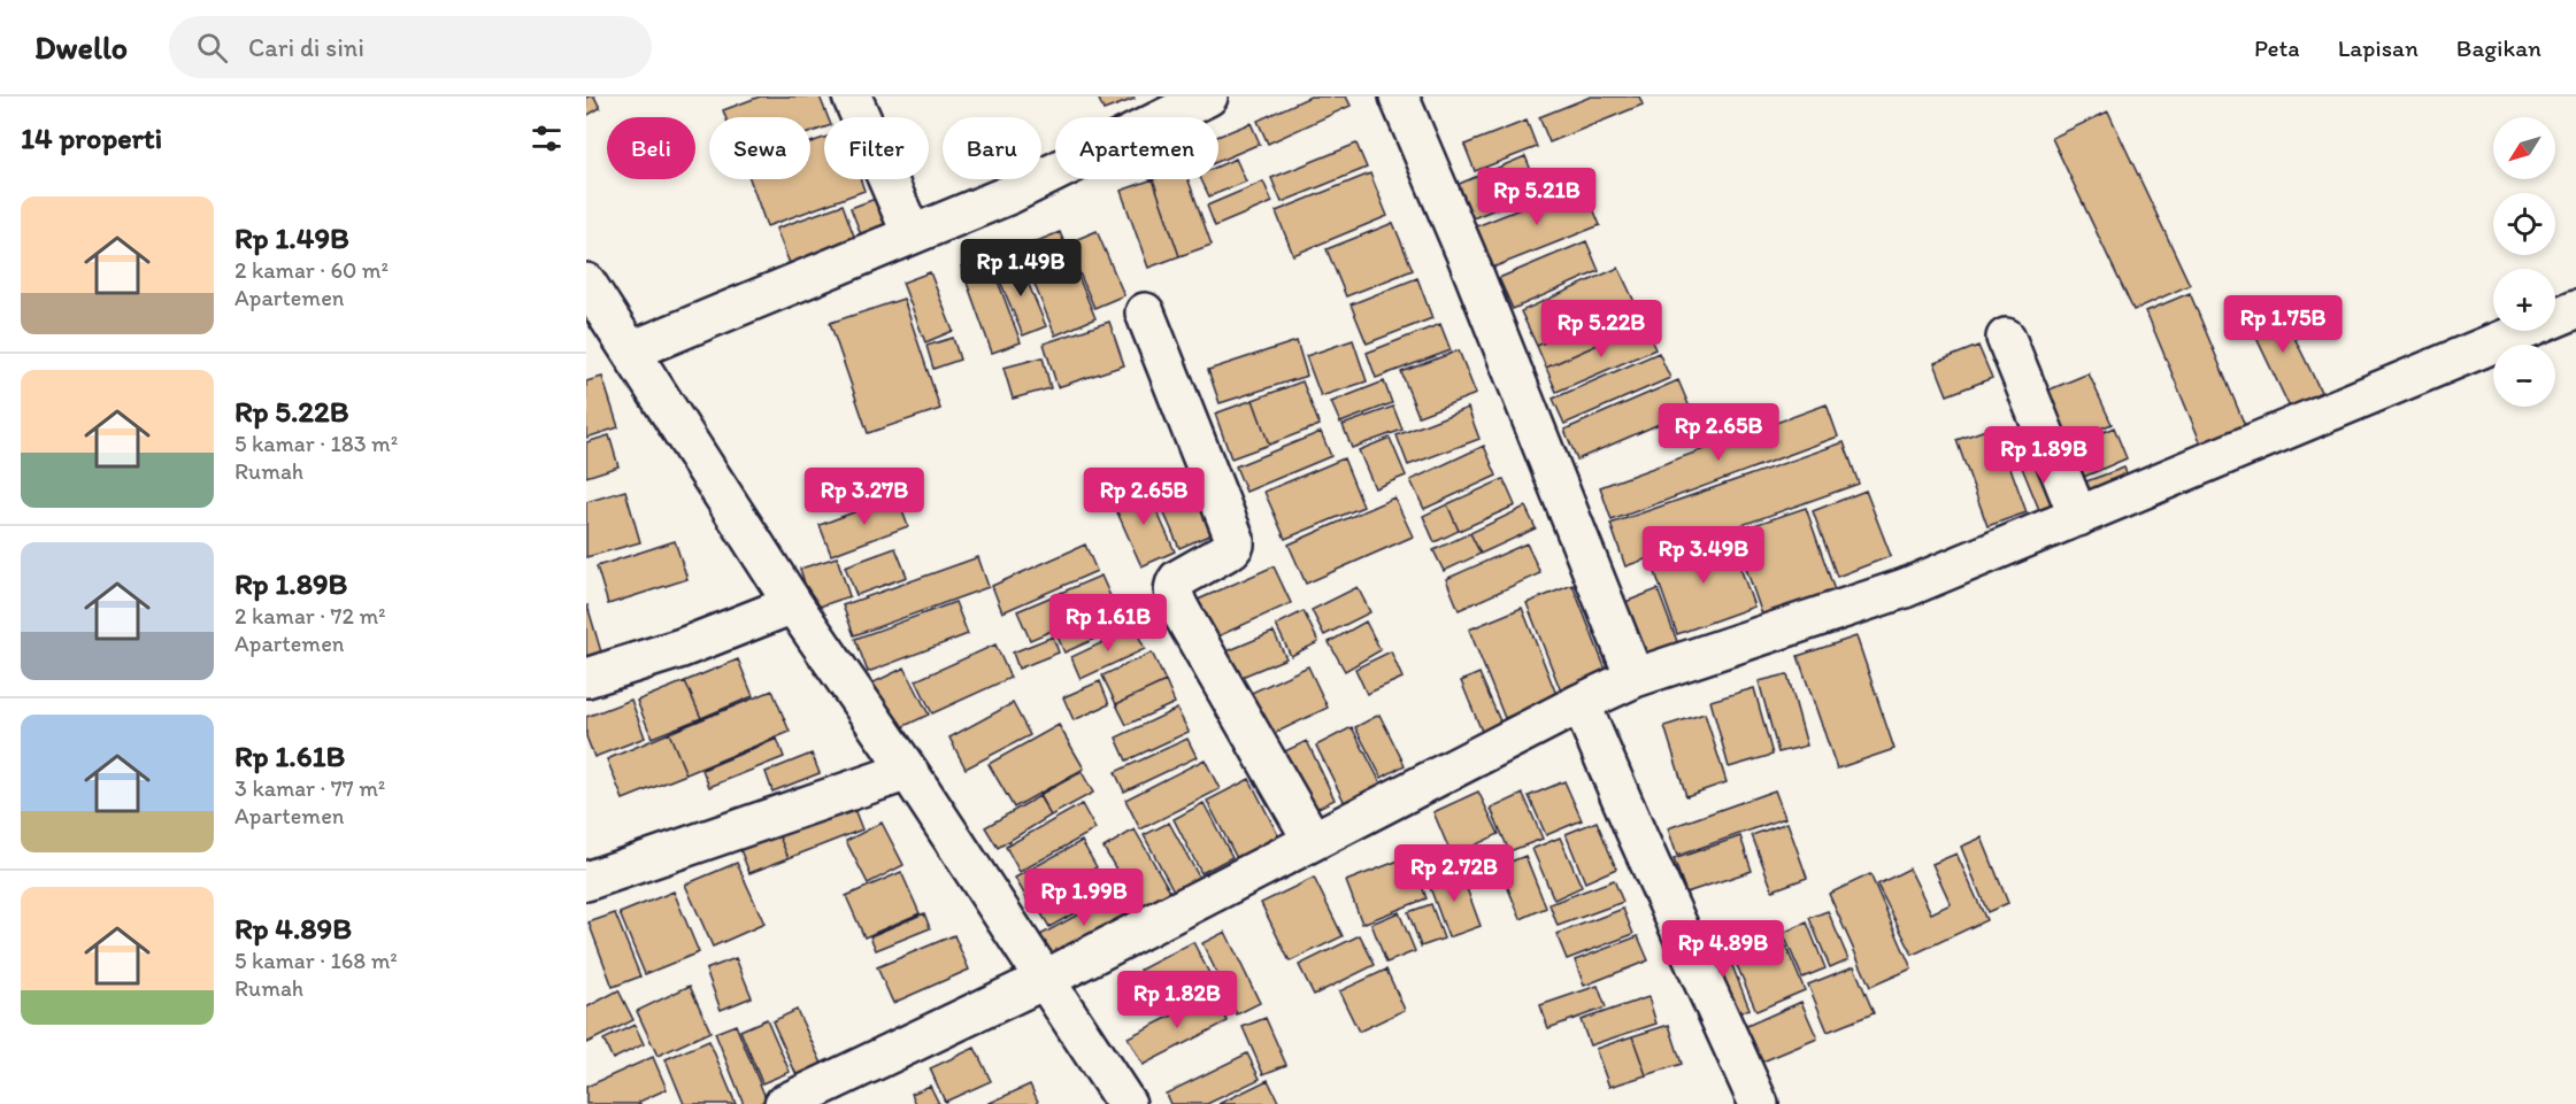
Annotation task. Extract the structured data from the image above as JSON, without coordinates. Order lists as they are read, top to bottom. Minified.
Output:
{"north":"bottom left","page":{"header":"Dwello","search":"Cari di sini","nav":["Peta","Lapisan","Bagikan"],"heading":"14 properti","map_buttons":["+","−"],"chip":["Beli","Sewa","Filter","Baru","Apartemen"],"price":["Rp 5.21B","Rp 1.49B","Rp 1.75B","Rp 5.22B","Rp 2.65B","Rp 1.89B","Rp 3.27B","Rp 2.65B","Rp 3.49B","Rp 1.61B","Rp 2.72B","Rp 1.99B","Rp 4.89B","Rp 1.82B"],"list":[{"name":"Rp 1.49B","note":"2 kamar · 60 m² · Apartemen"},{"name":"Rp 5.22B","note":"5 kamar · 183 m² · Rumah"},{"name":"Rp 1.89B","note":"2 kamar · 72 m² · Apartemen"},{"name":"Rp 1.61B","note":"3 kamar · 77 m² · Apartemen"},{"name":"Rp 4.89B","note":"5 kamar · 168 m² · Rumah"}]}}
